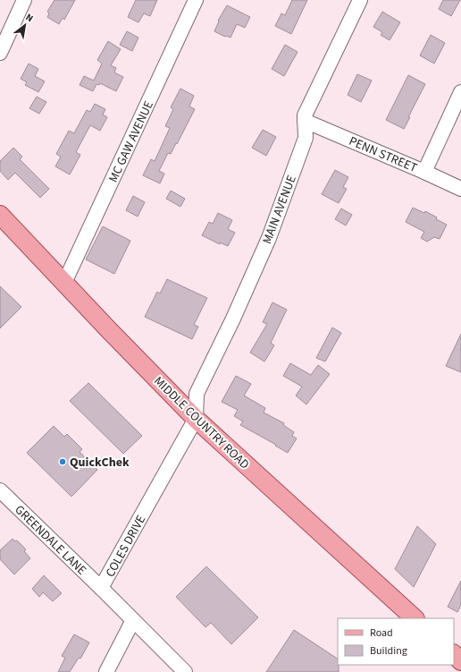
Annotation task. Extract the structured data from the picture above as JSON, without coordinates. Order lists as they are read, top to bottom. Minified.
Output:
{"streets":{"main road":["MIDDLE COUNTRY ROAD"],"street":["MC GAW AVENUE","PENN STREET","MAIN AVENUE","GREENDALE LANE","COLES DRIVE"]},"crossings":[["MC GAW AVENUE","MIDDLE COUNTRY ROAD"],["PENN STREET","MAIN AVENUE"],["MAIN AVENUE","MIDDLE COUNTRY ROAD"],["MAIN AVENUE","COLES DRIVE"],["MIDDLE COUNTRY ROAD","COLES DRIVE"],["GREENDALE LANE","COLES DRIVE"]],"places":["QuickChek"],"legend":["Road","Building"],"north":"top right"}
